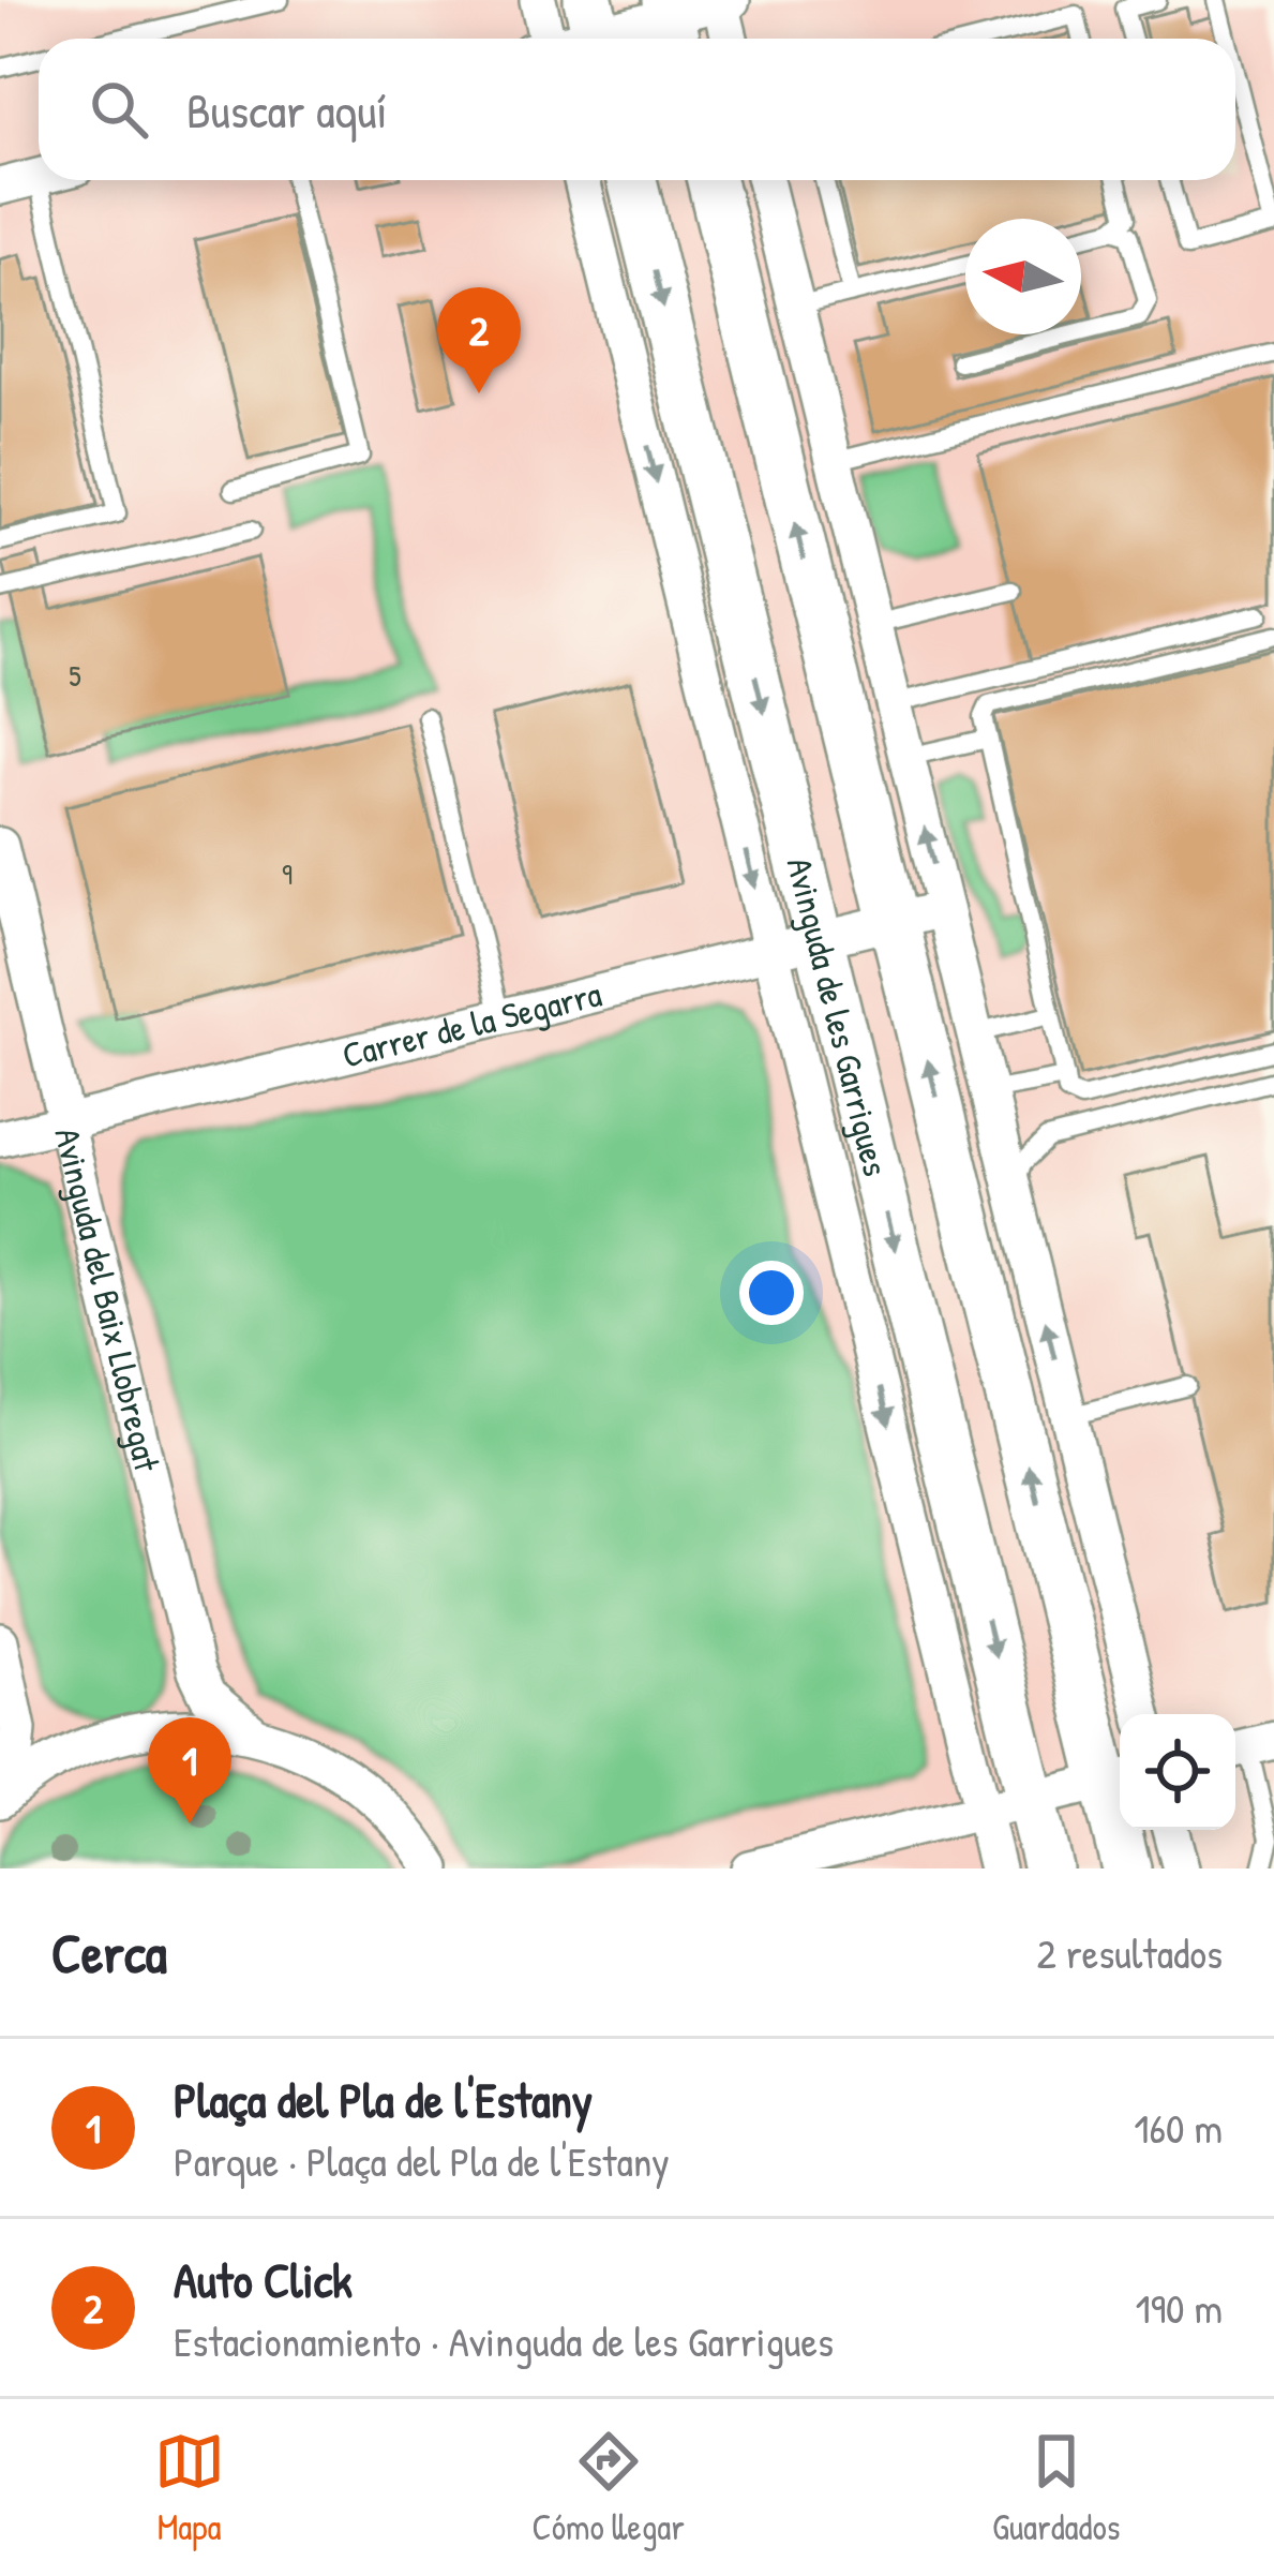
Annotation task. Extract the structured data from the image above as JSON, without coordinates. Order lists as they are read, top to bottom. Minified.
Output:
{"streets":{"street":["Avinguda de les Garrigues","Carrer de la Segarra","Avinguda del Baix Llobregat"]},"crossings":[["Avinguda de les Garrigues","Carrer de la Segarra"],["Carrer de la Segarra","Avinguda del Baix Llobregat"]],"house_numbers":["5","9"],"north":"left","page":{"search":"Buscar aquí","pins":["2","1"],"heading":["Cerca","2 resultados"],"list":[{"mark":"1","name":"Plaça del Pla de l'Estany","note":"Parque · Plaça del Pla de l'Estany","value":"160 m"},{"mark":"2","name":"Auto Click","note":"Estacionamiento · Avinguda de les Garrigues","value":"190 m"}],"nav":["Mapa","Cómo llegar","Guardados"]}}
